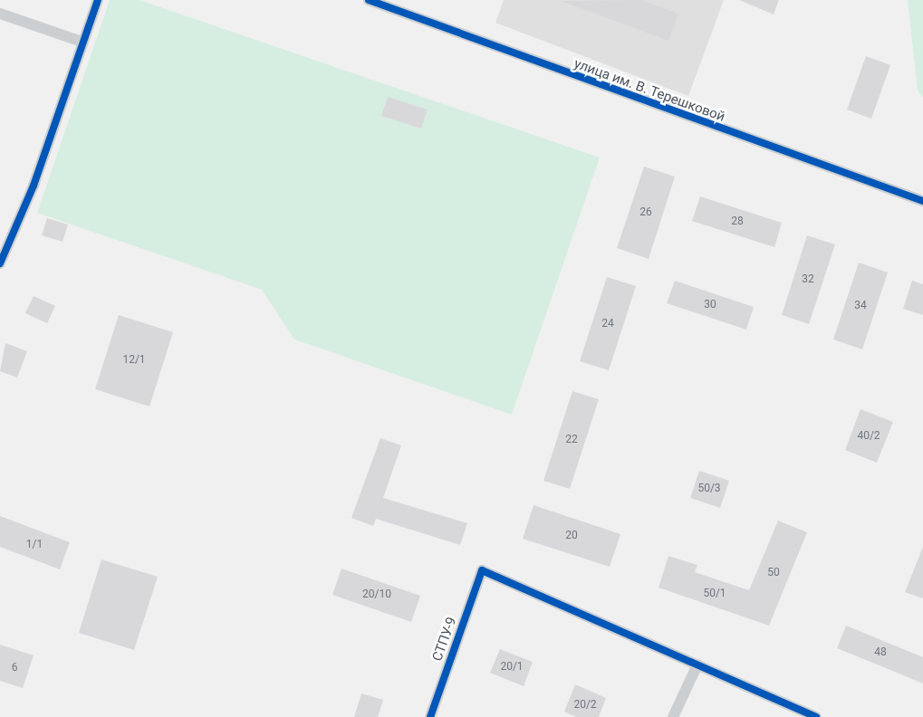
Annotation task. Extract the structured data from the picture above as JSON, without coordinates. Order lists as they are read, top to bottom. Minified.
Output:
{"streets":{"street":["улица им. В. Терешковой","СТПУ-9"]},"house_numbers":["26","28","32","30","34","24","12/1","40/2","22","50/3","20","1/1","50","50/1","20/10","48","20/1","6","20/2"]}
